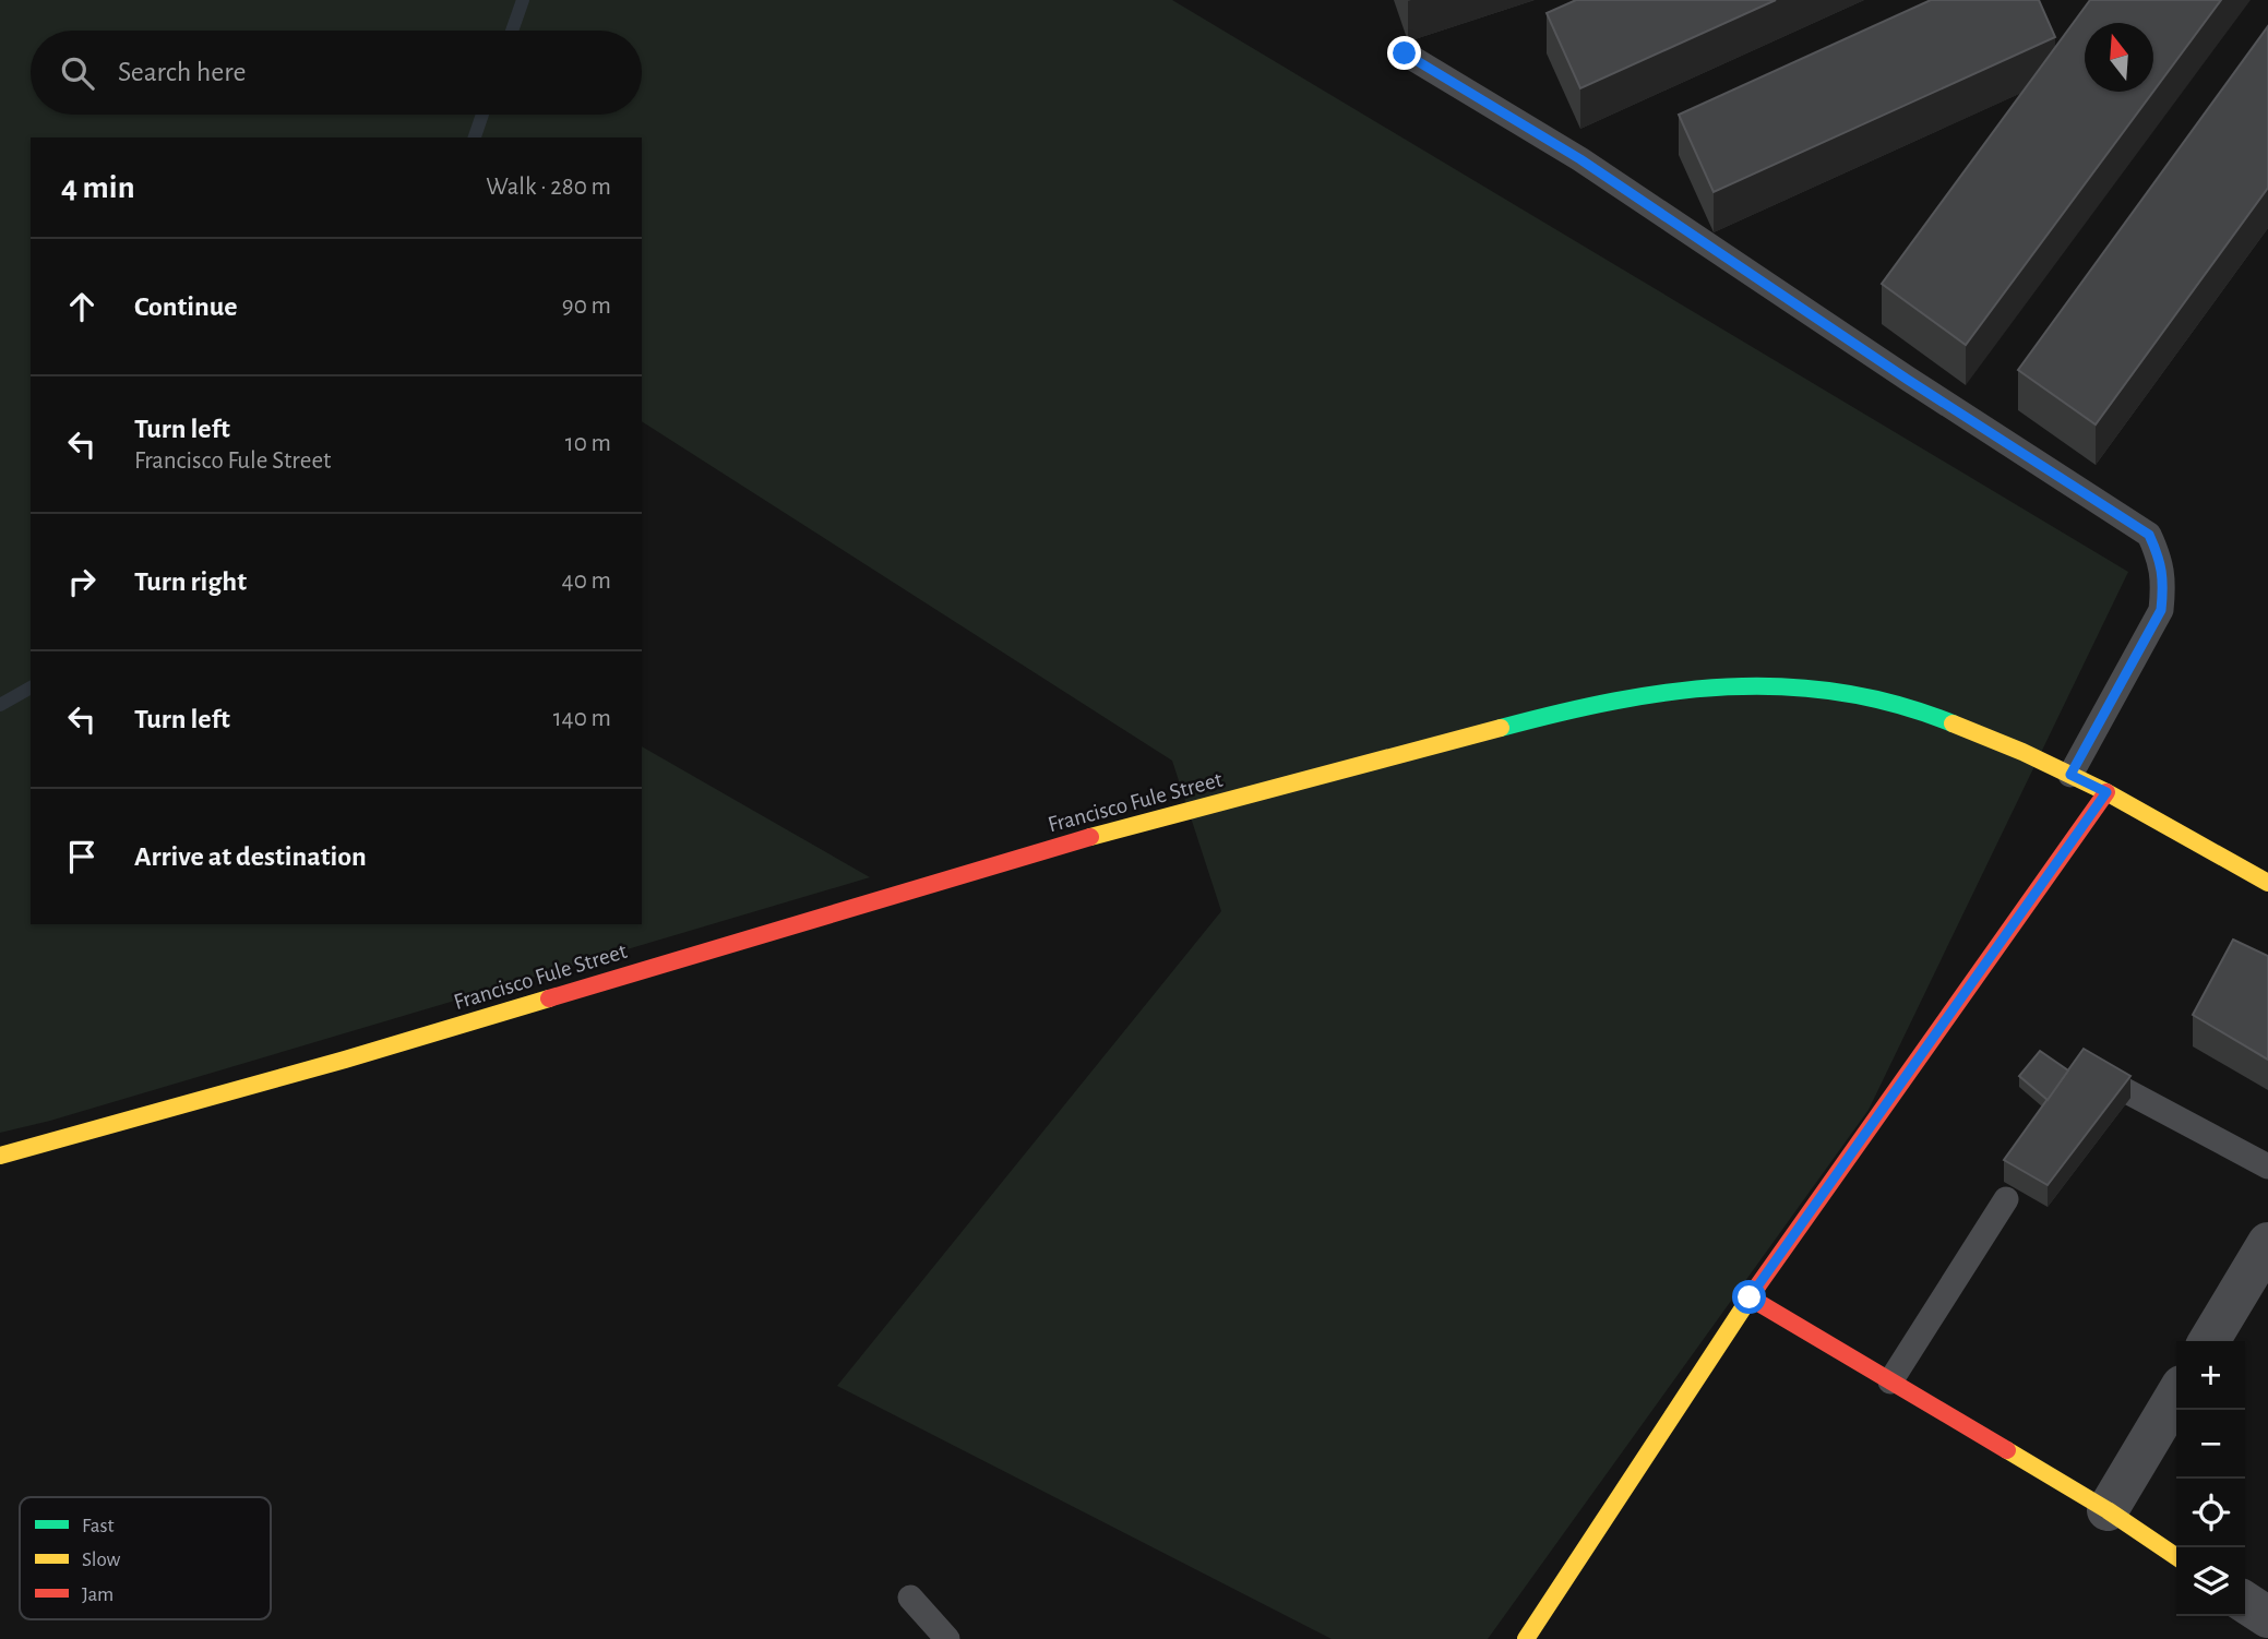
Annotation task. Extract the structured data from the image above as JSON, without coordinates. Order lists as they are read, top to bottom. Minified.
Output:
{"streets":{"main road":["Francisco Fule Street"]},"legend":["Fast","Slow","Jam"],"north":"top","page":{"search":"Search here","heading":["4 min","Walk · 280 m"],"list":[["Continue","90 m"],["Turn left","Francisco Fule Street","10 m"],["Turn right","40 m"],["Turn left","140 m"],"Arrive at destination"],"map_buttons":["+","−"]}}
